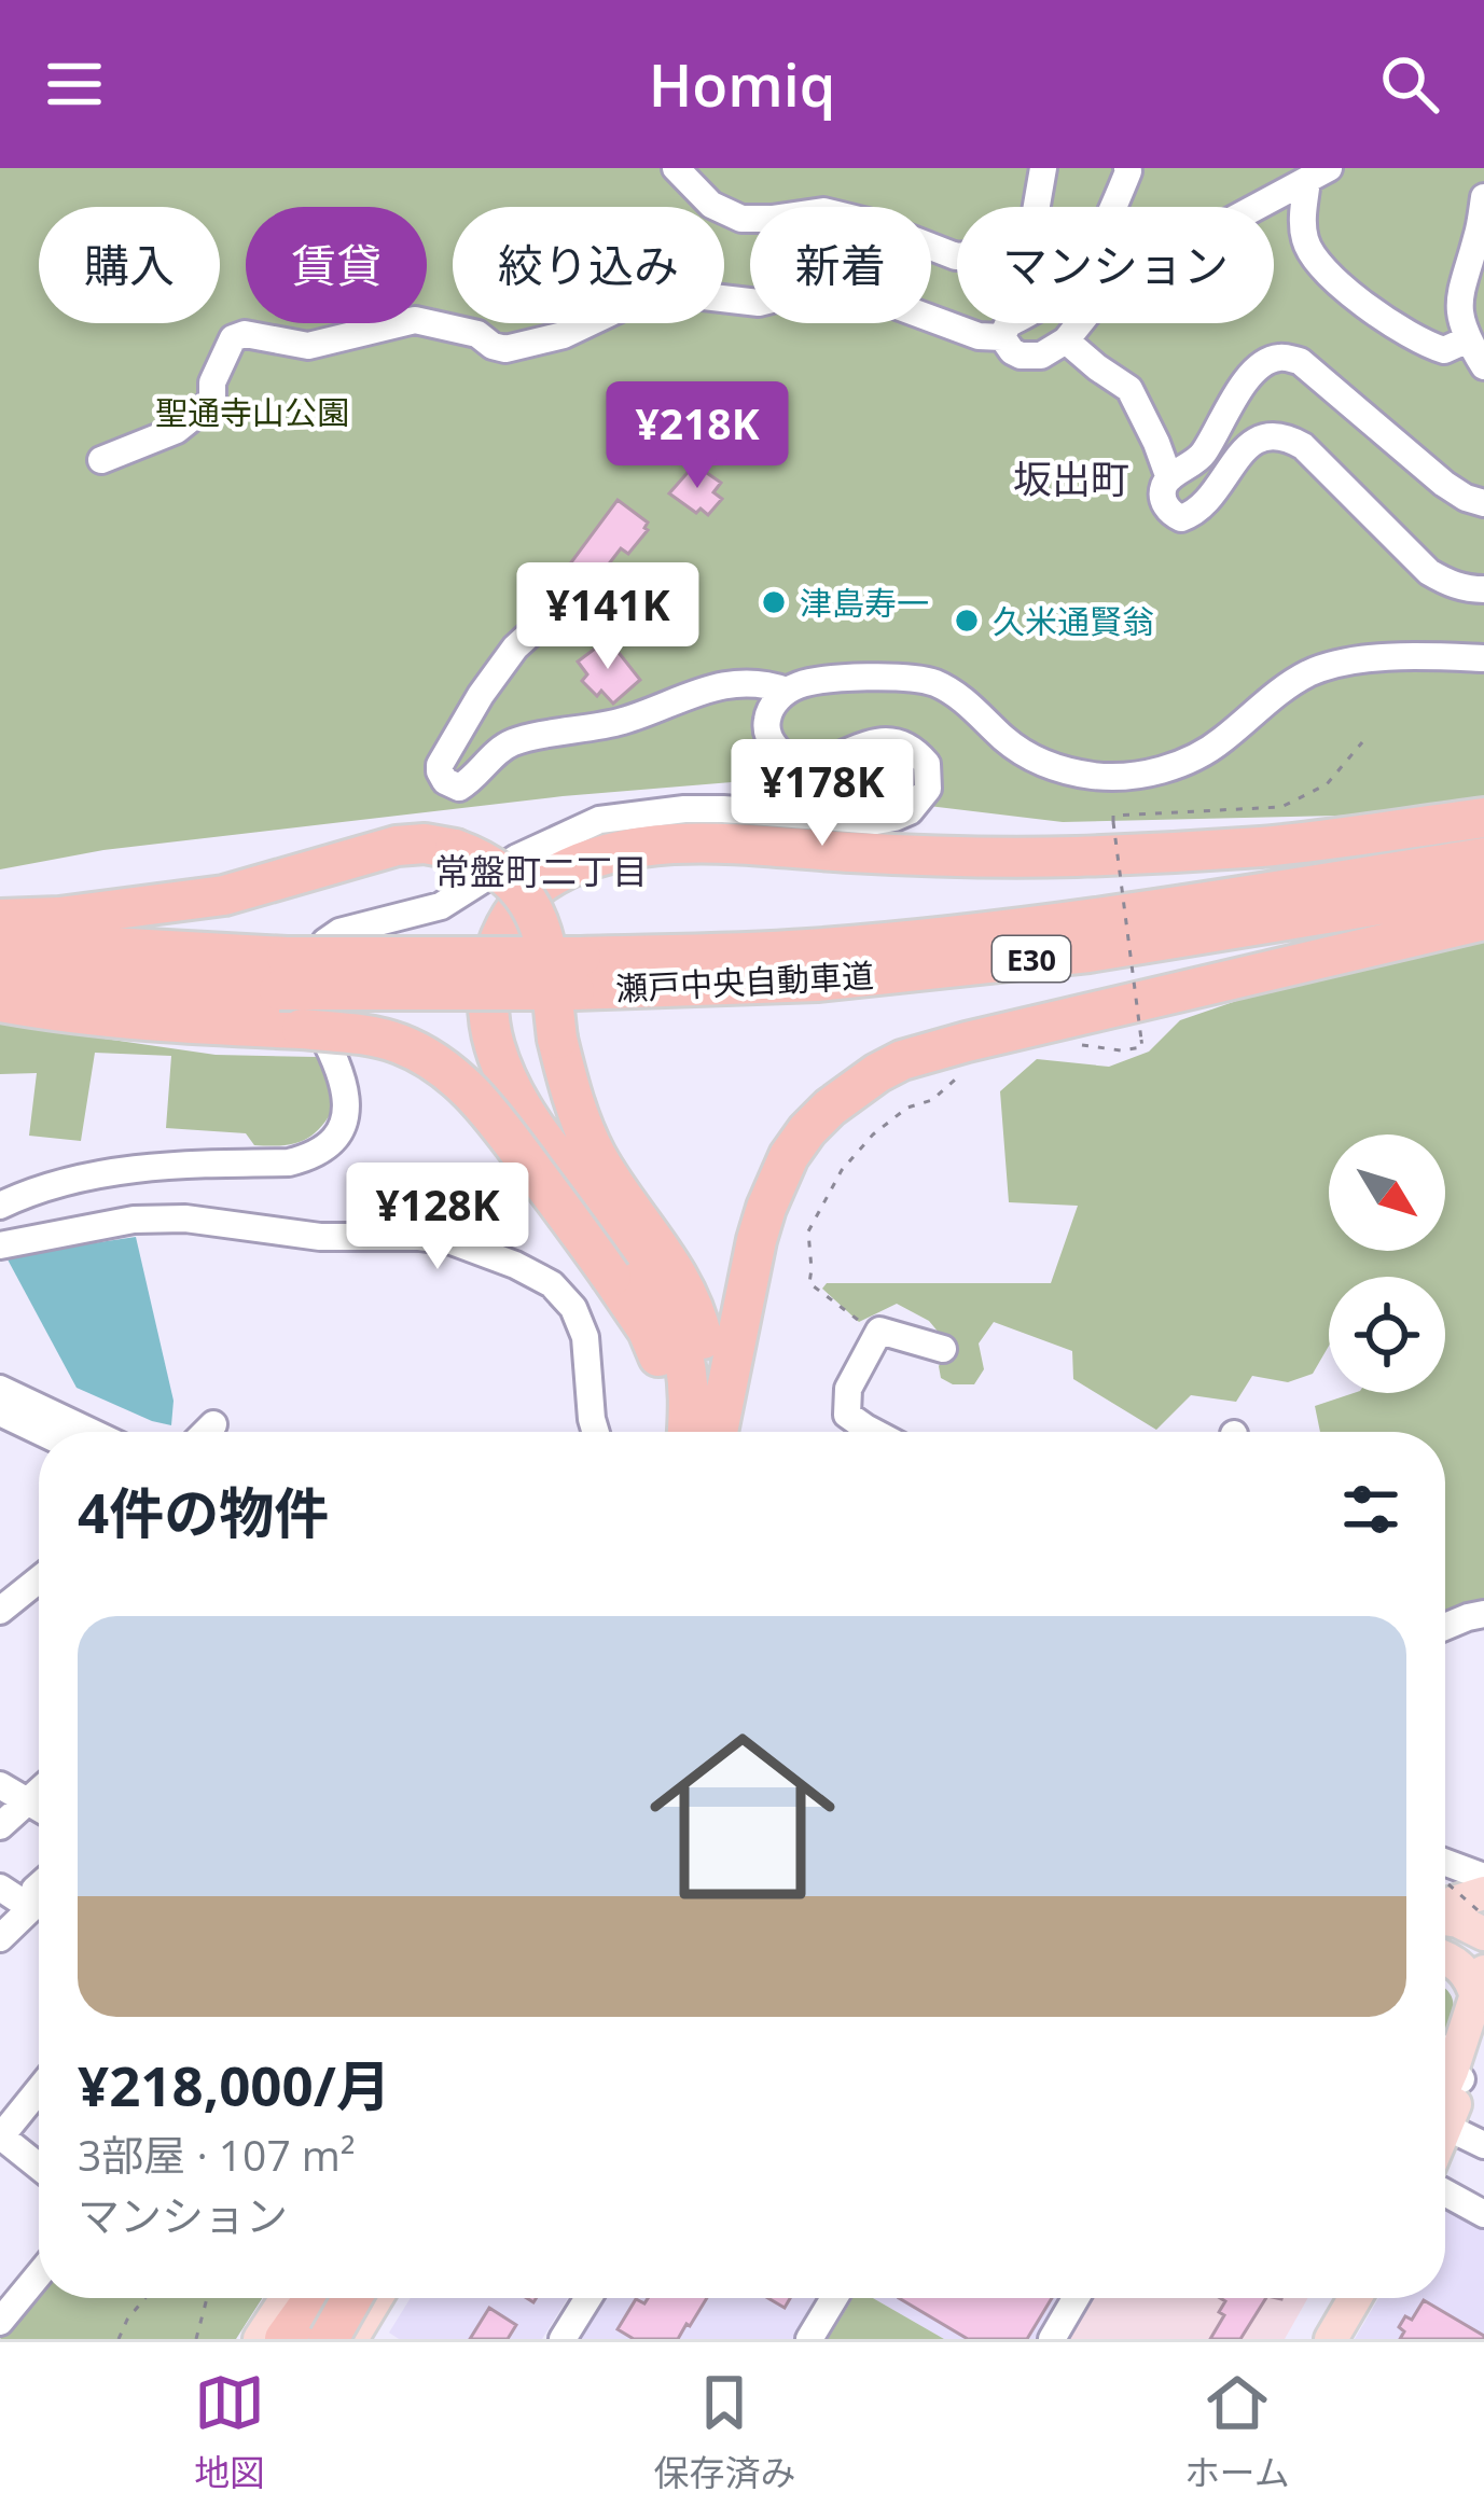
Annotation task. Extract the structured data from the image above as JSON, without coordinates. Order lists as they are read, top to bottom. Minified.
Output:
{"streets":{"highway":["E30","瀬戸中央自動車道"]},"districts":["坂出町","常盤町二丁目"],"parks":["聖通寺山公園"],"places":["津島寿一","久米通賢翁"],"north":"bottom right","page":{"header":"Homiq","chip":["購入","賃貸","絞り込み","新着","マンション"],"price":["¥218K","¥141K","¥178K","¥128K"],"heading":"4件の物件","list":[{"name":"¥218,000/月","note":"3部屋 · 107 m² · マンション"}],"tabs":["地図","保存済み","ホーム"]}}
